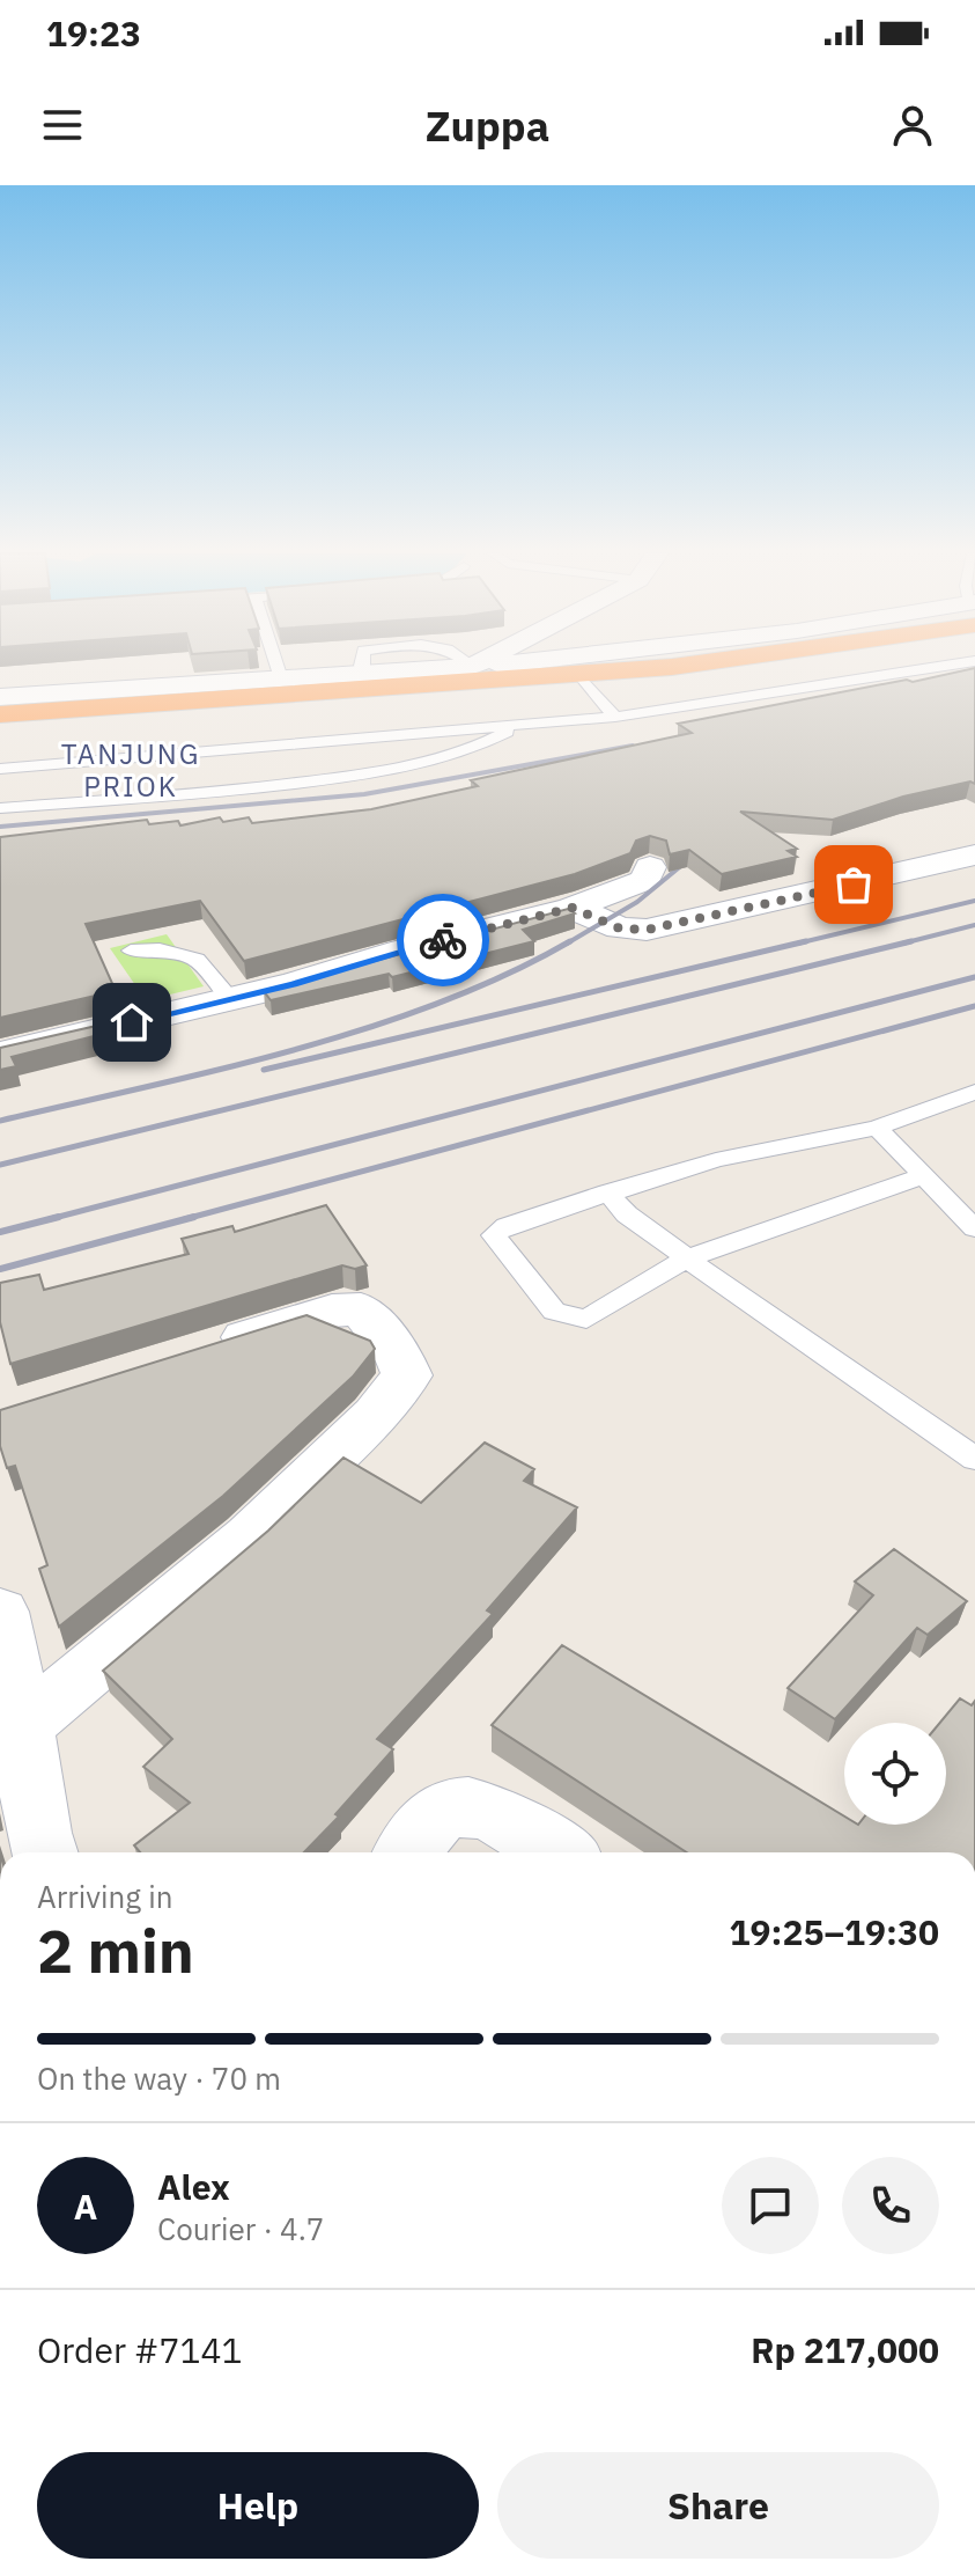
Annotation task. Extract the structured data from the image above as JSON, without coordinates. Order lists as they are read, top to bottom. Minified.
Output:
{"districts":["TANJUNG PRIOK"],"page":{"status":"19:23","header":"Zuppa","heading":["2 min","Arriving in","19:25–19:30"],"panel":["Alex","Courier · 4.7","Order #7141","Rp 217,000"],"bar":"On the way · 70 m","round":"A","buttons":["Help","Share"]}}
